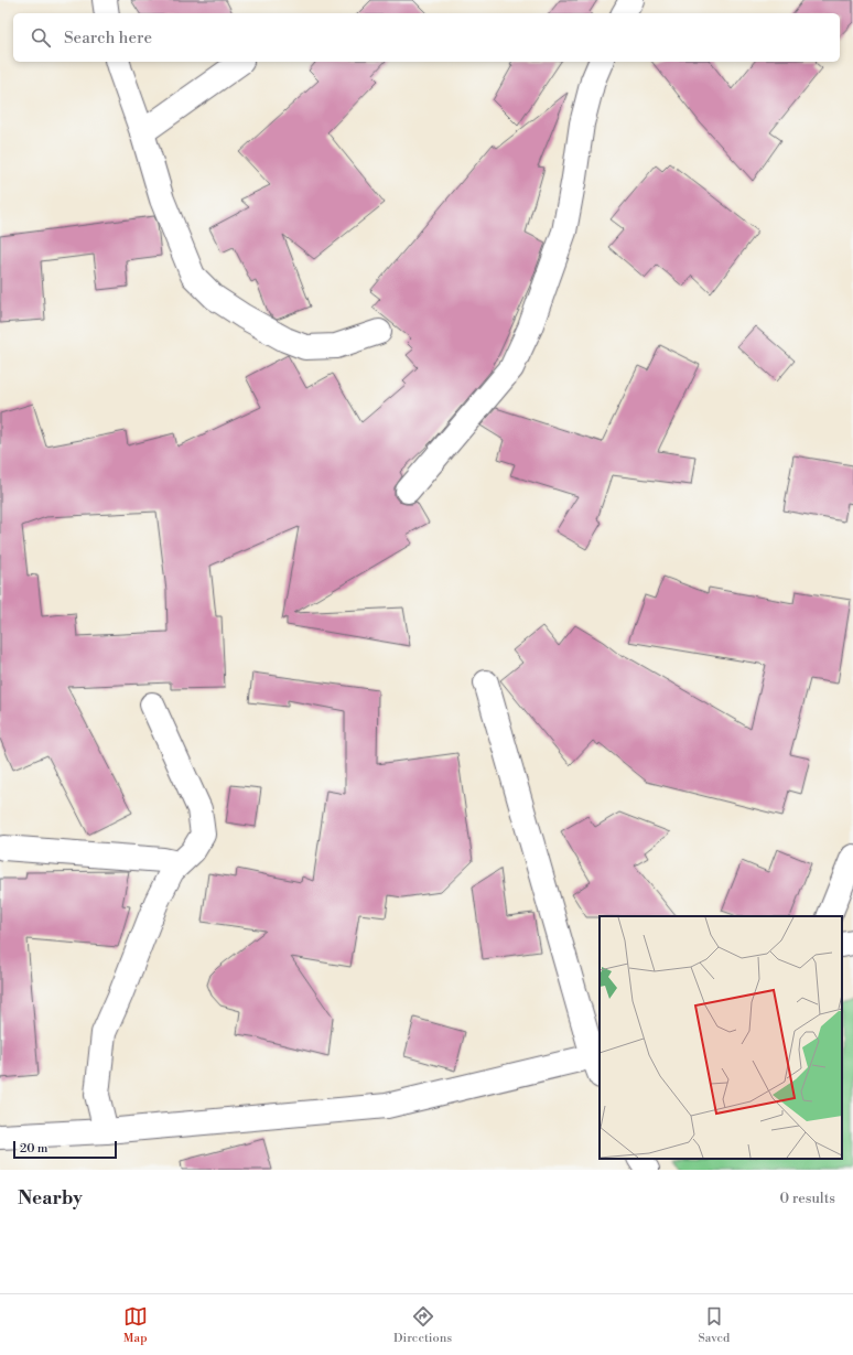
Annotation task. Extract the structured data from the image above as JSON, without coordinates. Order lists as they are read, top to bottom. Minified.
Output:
{"scale_bar":"20 m","page":{"search":"Search here","scale":"20 m","heading":["Nearby","0 results"],"nav":["Map","Directions","Saved"]}}
